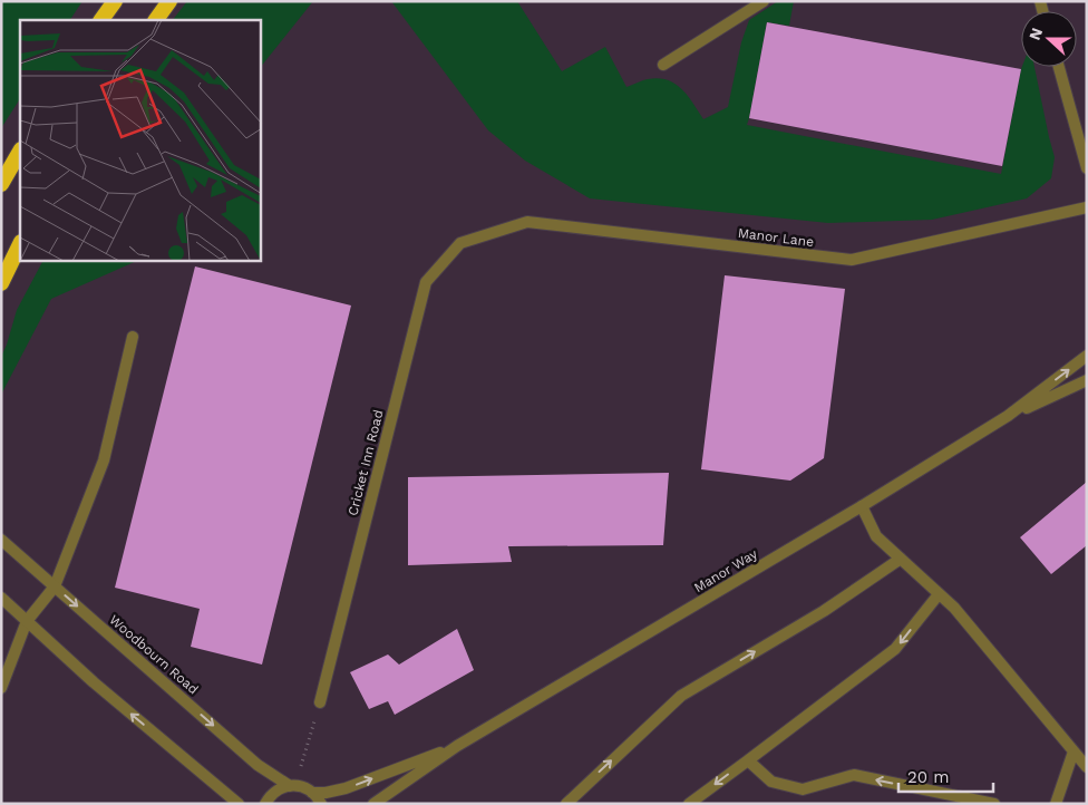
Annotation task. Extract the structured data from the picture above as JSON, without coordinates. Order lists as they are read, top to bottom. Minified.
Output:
{"streets":{"street":["Manor Lane","Cricket Inn Road","Manor Way","Woodbourn Road"]},"crossings":[["Manor Lane","Cricket Inn Road"]],"scale_bar":"20 m","north":"left"}
